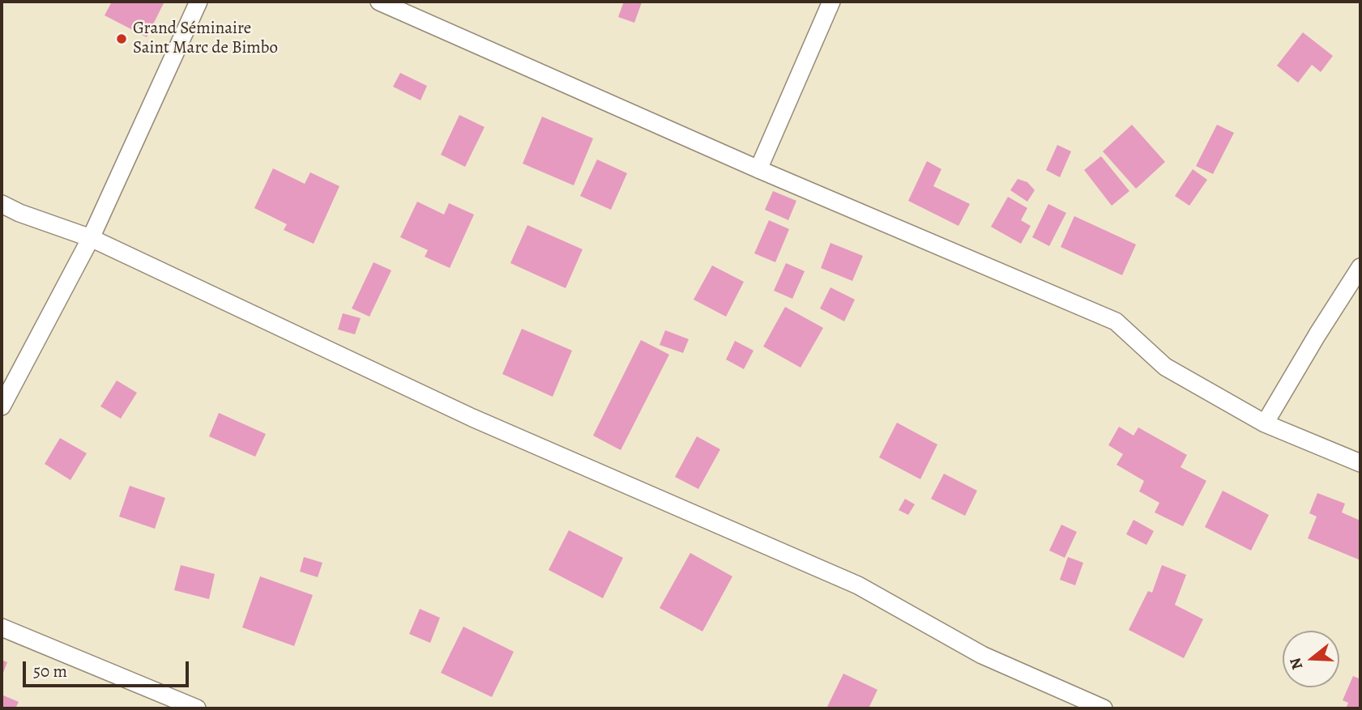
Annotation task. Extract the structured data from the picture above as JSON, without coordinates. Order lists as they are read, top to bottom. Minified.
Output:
{"places":["Grand Séminaire Saint Marc de Bimbo"],"scale_bar":"50 m","north":"left"}
